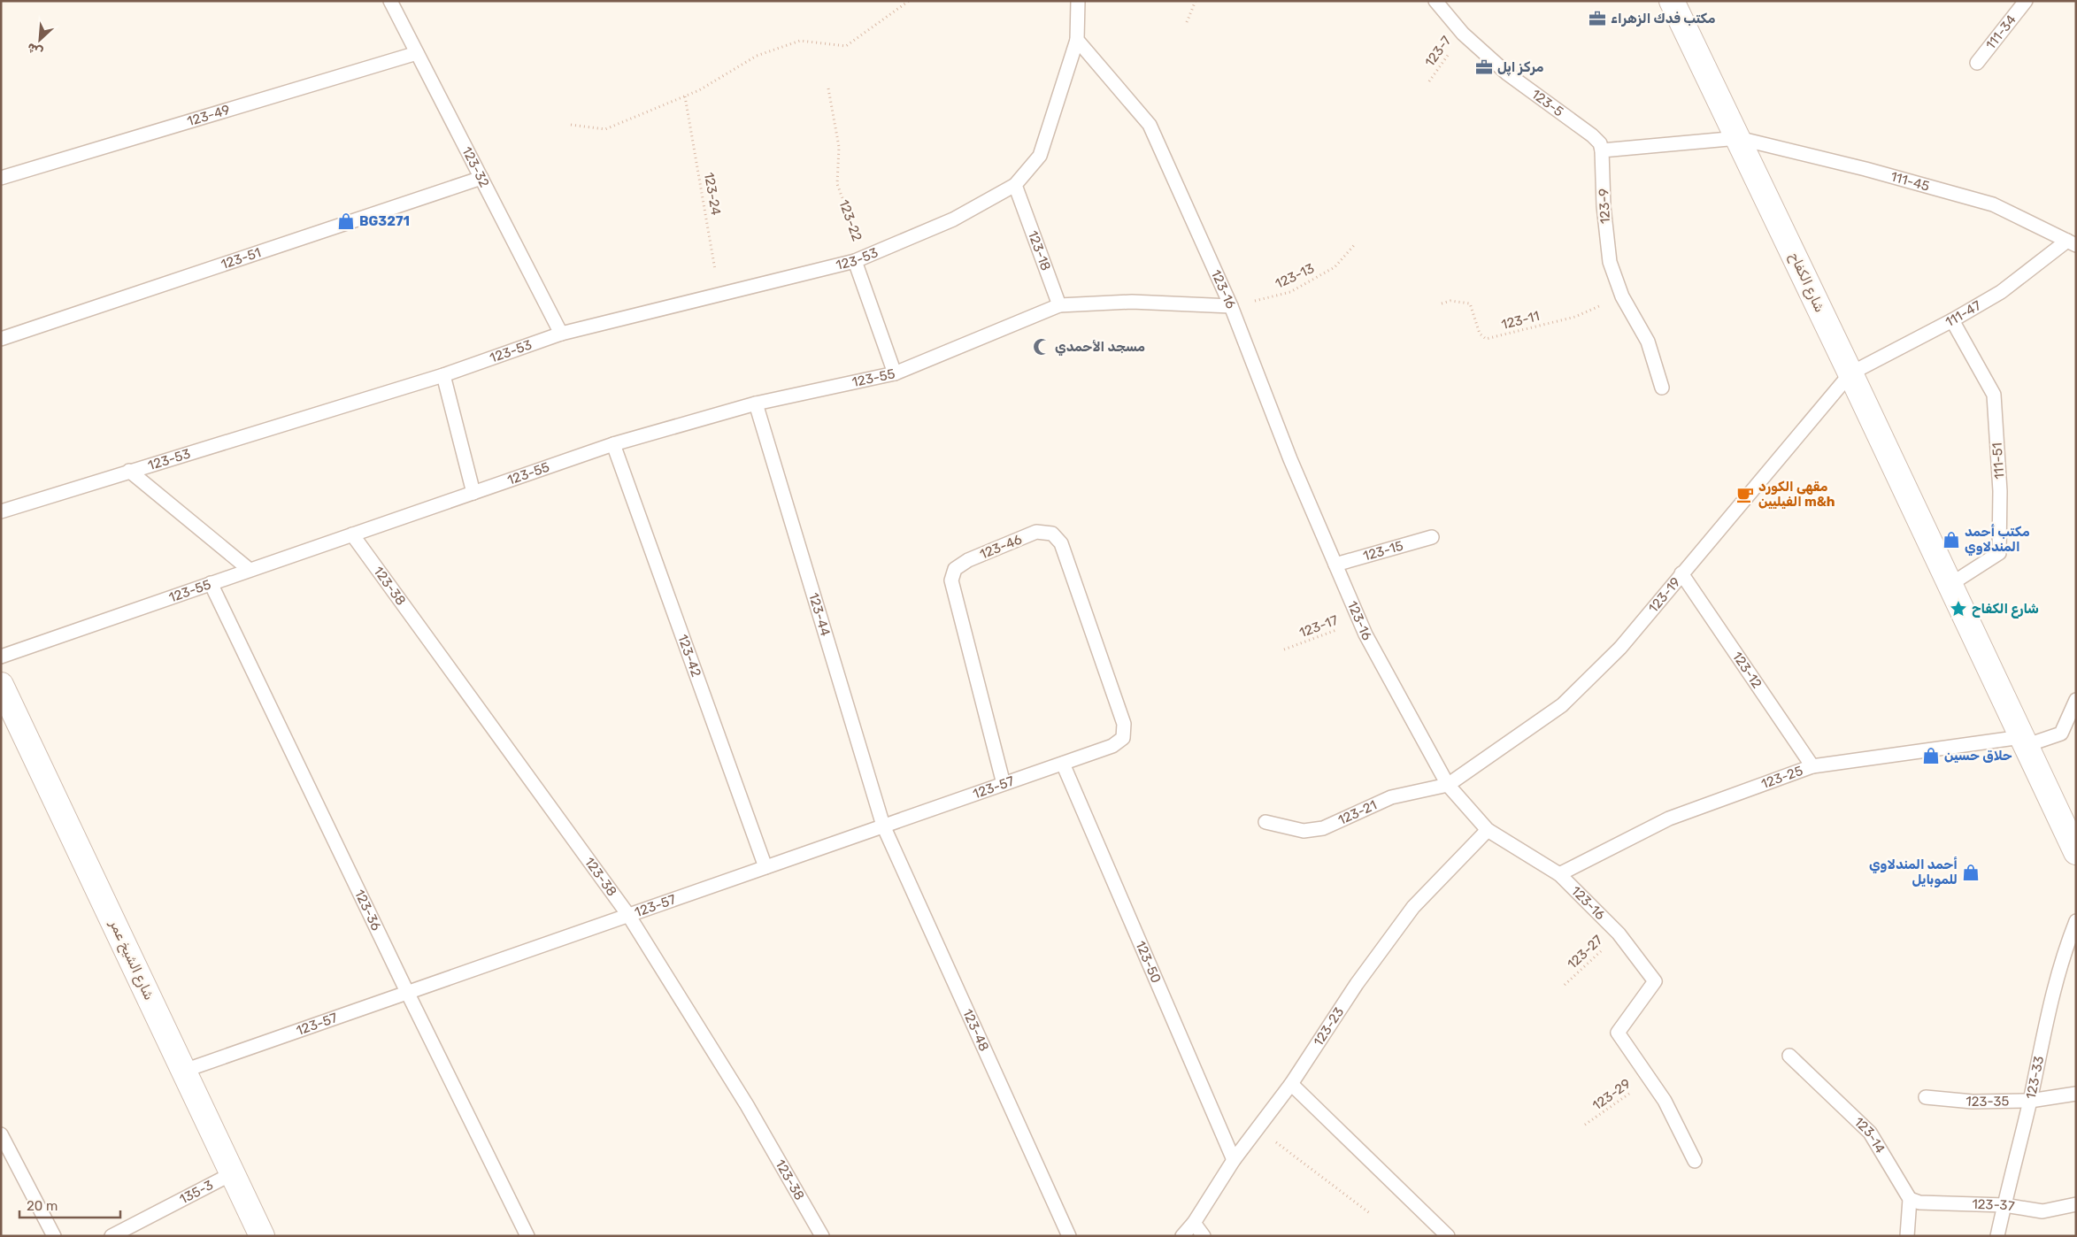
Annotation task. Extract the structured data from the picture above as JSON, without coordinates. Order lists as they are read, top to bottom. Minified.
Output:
{"streets":{"street":["شارع الكفاح","شارع الشيخ عمر"],"lane":["111-34","123-5","123-49","123-32","111-45","123-9","123-22","123-18","123-51","123-53","123-16","111-47","123-55","111-51","123-46","123-15","123-38","123-19","123-44","123-42","123-12","123-25","123-57","123-21","123-36","123-50","123-23","123-48","123-33","123-35","123-14","135-3","123-37"],"path":["123-7","123-24","123-13","123-11","123-17","123-27","123-29"]},"crossings":[["123-7","123-5"],["123-5","123-9"],["123-49","123-32"],["123-32","123-51"],["123-32","123-53"],["111-45","شارع الكفاح"],["111-45","111-47"],["123-24","123-53"],["123-9","123-11"],["123-22","123-53"],["123-22","123-55"],["123-18","123-53"],["123-18","123-55"],["123-13","123-16"],["شارع الكفاح","111-47"],["شارع الكفاح","111-51"],["شارع الكفاح","123-19"],["شارع الكفاح","123-25"],["123-16","123-15"],["123-16","123-19"],["123-16","123-17"],["123-16","123-25"],["123-16","123-21"],["123-16","123-27"],["123-16","123-23"],["123-16","123-29"],["111-47","111-51"],["111-47","123-19"],["123-55","123-38"],["123-55","123-44"],["123-55","123-42"],["123-55","123-36"],["123-46","123-57"],["123-38","123-57"],["123-19","123-12"],["123-19","123-21"],["123-44","123-57"],["123-44","123-48"],["123-42","123-57"],["123-12","123-25"],["123-57","123-36"],["123-57","شارع الشيخ عمر"],["123-57","123-50"],["123-57","123-48"],["شارع الشيخ عمر","135-3"],["123-50","123-23"],["123-33","123-35"],["123-33","123-37"],["123-14","123-37"]],"places":{"office":["مكتب فدك الزهراء","مركز اپل"],"shop":["BG3271","مكتب أحمد المندلاوي","حلاق حسين","أحمد المندلاوي للموبايل"],"mosque":["مسجد الأحمدي"],"cafe":["مقهى الكورد الفيليين m&h"],"place":["شارع الكفاح"]},"scale_bar":"20 m","north":"bottom left"}
